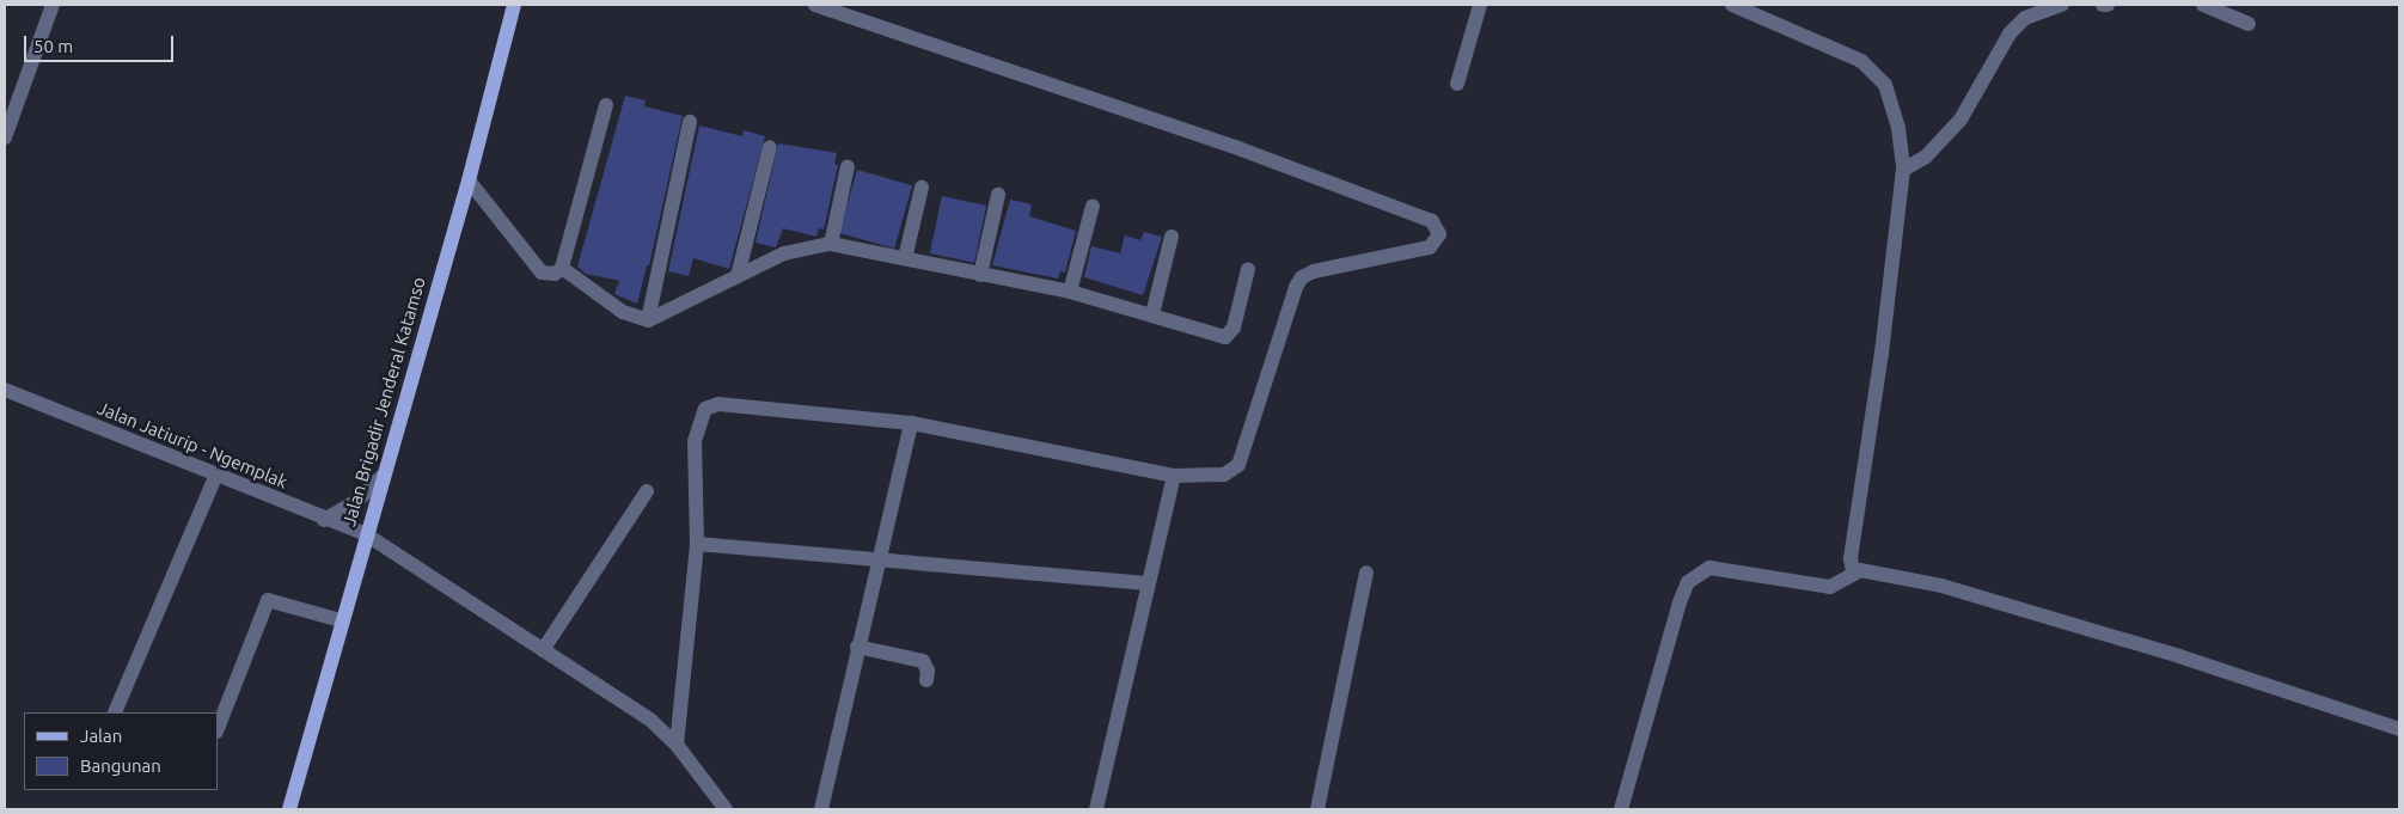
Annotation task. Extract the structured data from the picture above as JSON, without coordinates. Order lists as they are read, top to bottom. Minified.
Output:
{"streets":{"main road":["Jalan Brigadir Jenderal Katamso"],"street":["Jalan Jatiurip - Ngemplak"]},"crossings":[["Jalan Brigadir Jenderal Katamso","Jalan Jatiurip - Ngemplak"]],"legend":["Jalan","Bangunan"],"scale_bar":"50 m"}
